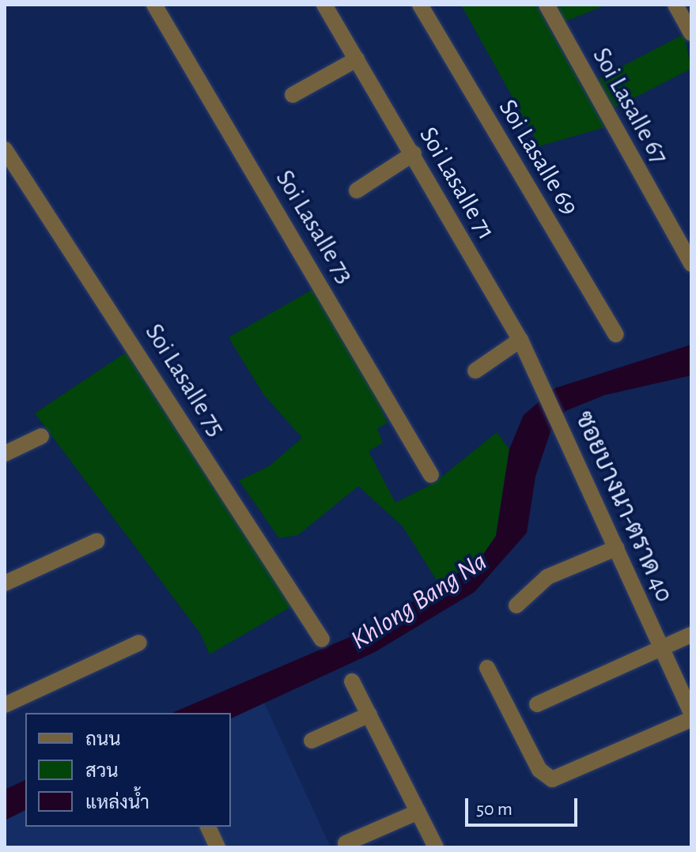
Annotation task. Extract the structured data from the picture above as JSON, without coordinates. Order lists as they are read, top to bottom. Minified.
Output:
{"streets":{"street":["Soi Lasalle 67","Soi Lasalle 69","Soi Lasalle 71","Soi Lasalle 73","Soi Lasalle 75","ซอยบางนา-ตราด 40"]},"crossings":[["Soi Lasalle 71","ซอยบางนา-ตราด 40"]],"water":["Khlong Bang Na"],"legend":["ถนน","สวน","แหล่งน้ำ"],"scale_bar":"50 m"}
